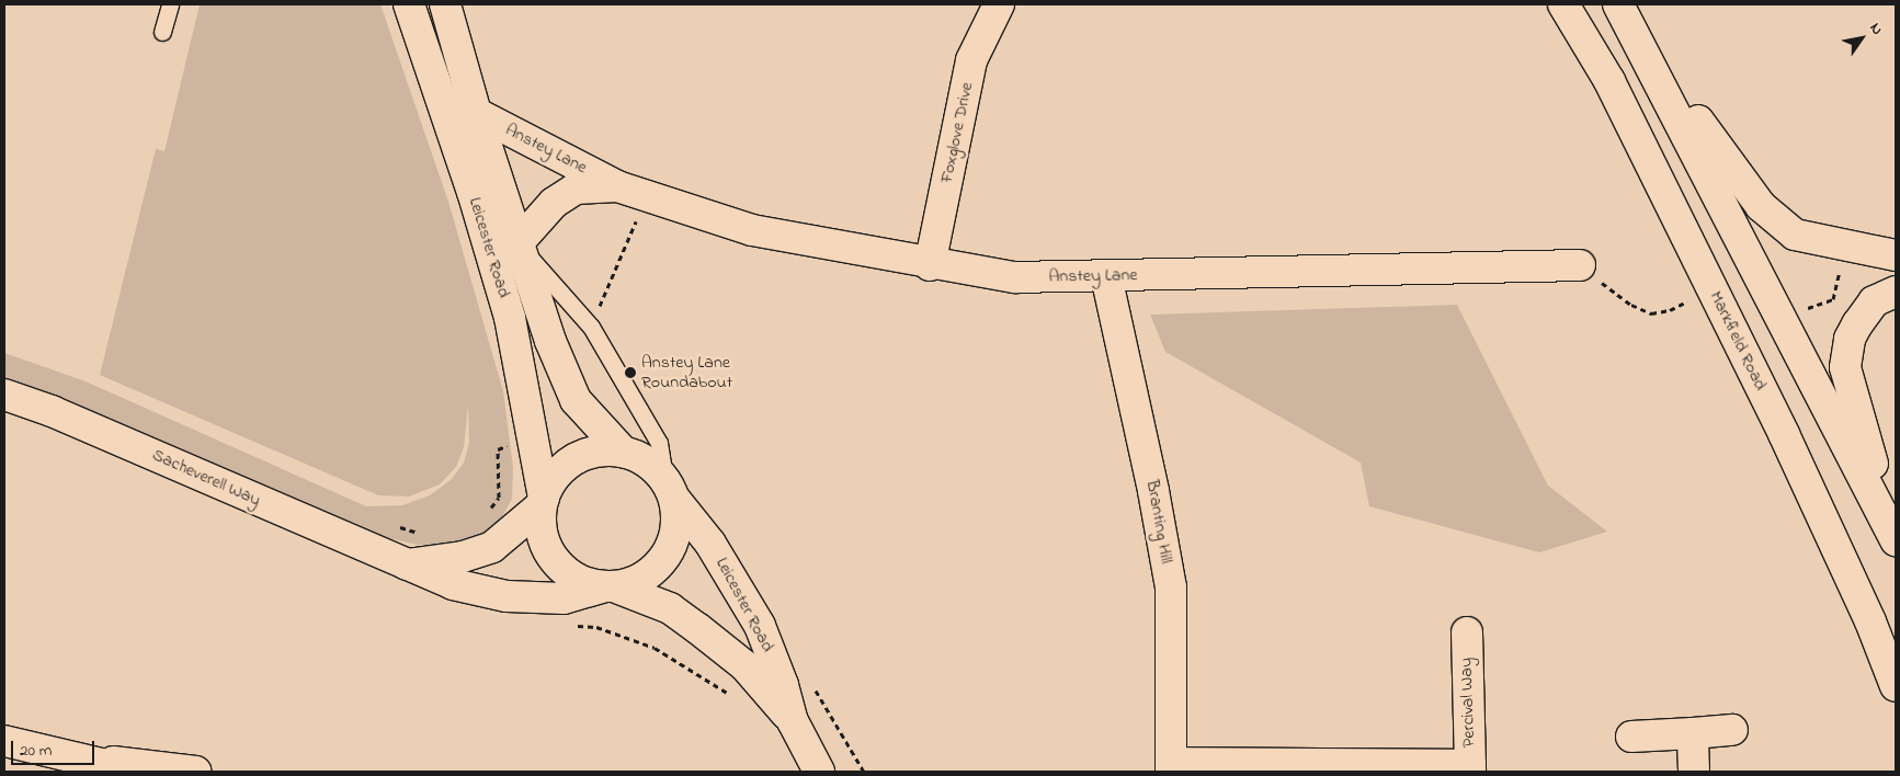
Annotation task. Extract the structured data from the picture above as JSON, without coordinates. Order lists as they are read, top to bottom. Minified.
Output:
{"streets":{"main road":["Foxglove Drive","Anstey Lane","Leicester Road","Markfield Road","Sacheverell Way","Branting Hill","Percival Way"]},"crossings":[["Foxglove Drive","Anstey Lane"],["Anstey Lane","Leicester Road"],["Anstey Lane","Branting Hill"],["Leicester Road","Sacheverell Way"]],"places":["Anstey Lane Roundabout"],"scale_bar":"20 m","north":"top right"}
